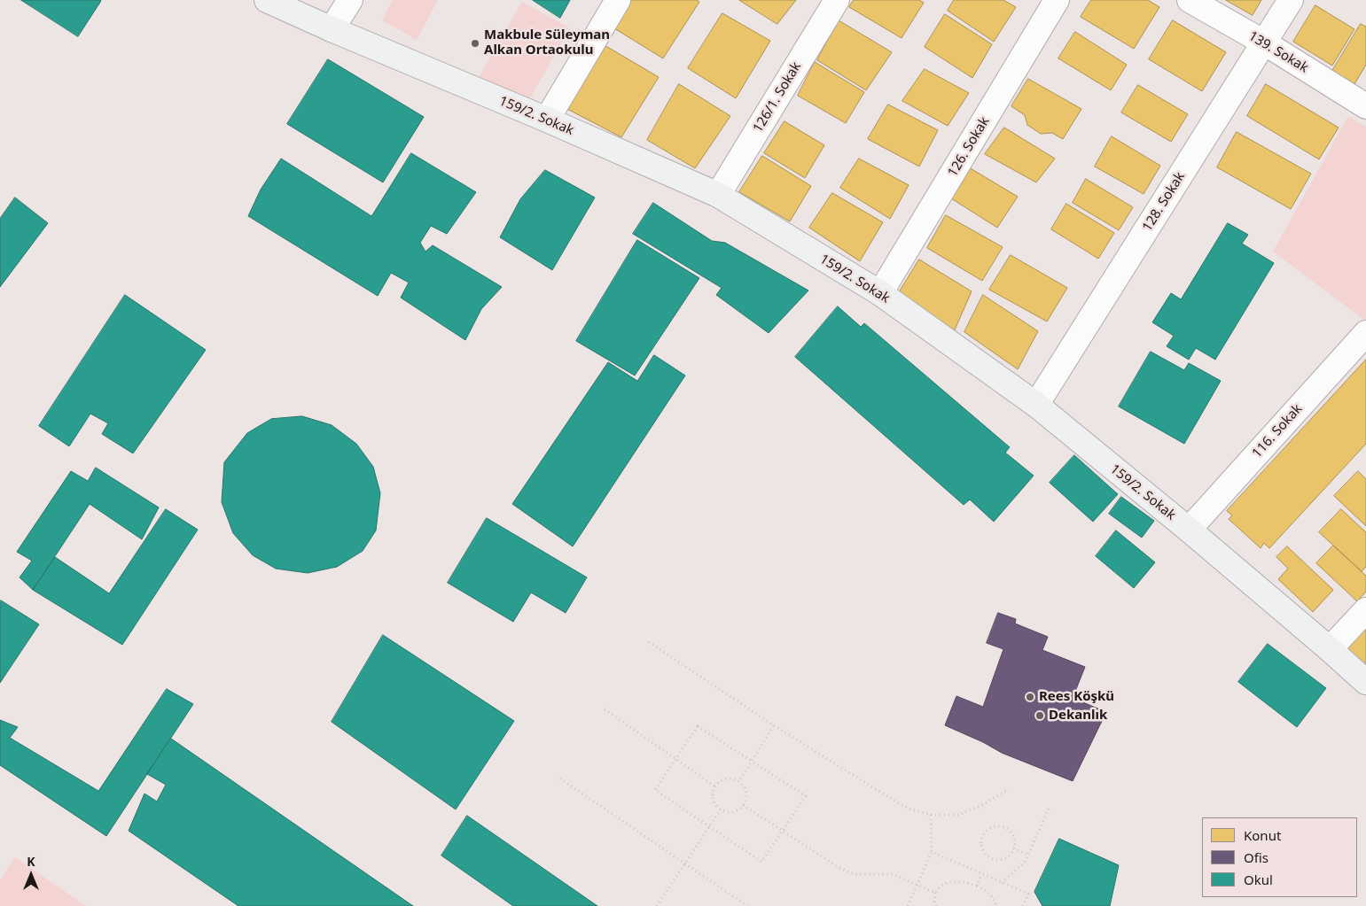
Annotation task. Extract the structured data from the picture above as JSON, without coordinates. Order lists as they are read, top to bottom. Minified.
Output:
{"streets":{"street":["139. Sokak","126/1. Sokak","159/2. Sokak","126. Sokak","128. Sokak","116. Sokak"]},"crossings":[["139. Sokak","128. Sokak"],["126/1. Sokak","159/2. Sokak"],["159/2. Sokak","126. Sokak"],["159/2. Sokak","128. Sokak"],["159/2. Sokak","116. Sokak"]],"places":["Makbule Süleyman Alkan Ortaokulu","Rees Köşkü","Dekanlık"],"legend":["Konut","Ofis","Okul"],"north":"top"}
